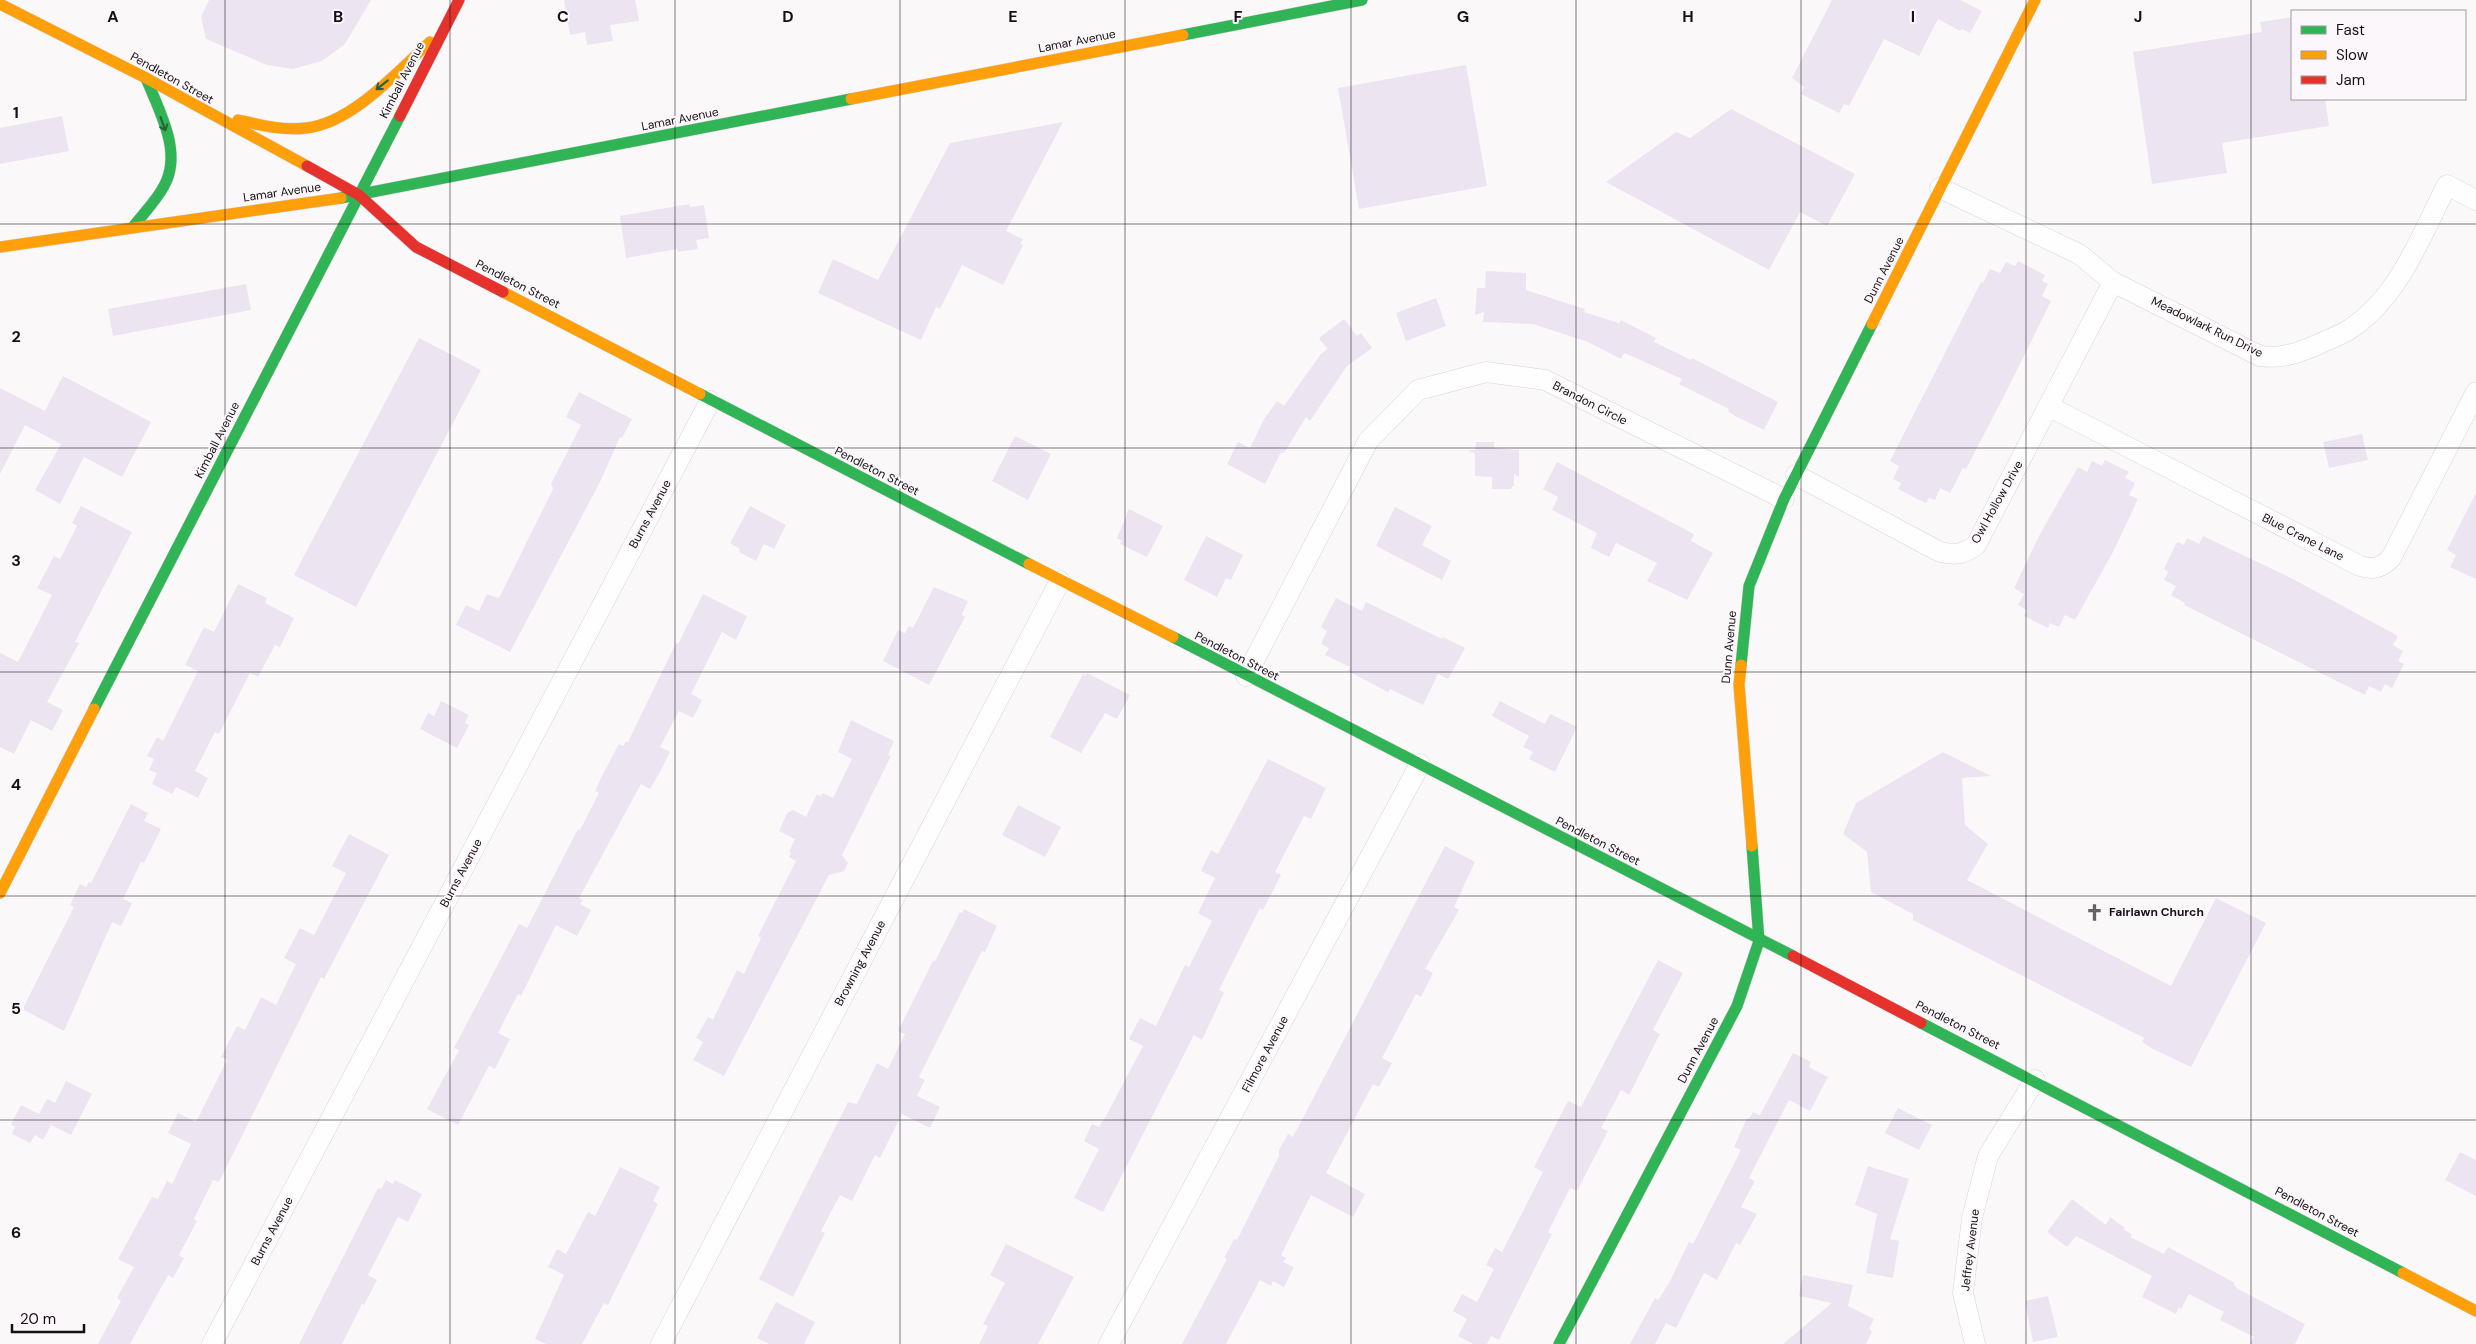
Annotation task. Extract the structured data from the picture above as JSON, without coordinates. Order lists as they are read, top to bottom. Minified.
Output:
{"streets":{"main road":["Lamar Avenue","Pendleton Street","Kimball Avenue","Dunn Avenue"],"street":["Meadowlark Run Drive","Brandon Circle","Owl Hollow Drive","Burns Avenue","Blue Crane Lane","Browning Avenue","Filmore Avenue","Jeffrey Avenue"]},"crossings":[["Lamar Avenue","Pendleton Street"],["Lamar Avenue","Kimball Avenue"],["Pendleton Street","Kimball Avenue"],["Pendleton Street","Dunn Avenue"],["Pendleton Street","Brandon Circle"],["Pendleton Street","Burns Avenue"],["Pendleton Street","Browning Avenue"],["Pendleton Street","Filmore Avenue"],["Pendleton Street","Jeffrey Avenue"],["Dunn Avenue","Meadowlark Run Drive"],["Dunn Avenue","Brandon Circle"],["Dunn Avenue","Owl Hollow Drive"],["Meadowlark Run Drive","Owl Hollow Drive"],["Owl Hollow Drive","Blue Crane Lane"]],"places":{"church":["Fairlawn Church"]},"legend":["Fast","Slow","Jam"],"scale_bar":"20 m","grid":{"columns":["A","B","C","D","E","F","G","H","I","J"],"rows":["1","2","3","4","5","6"]}}
